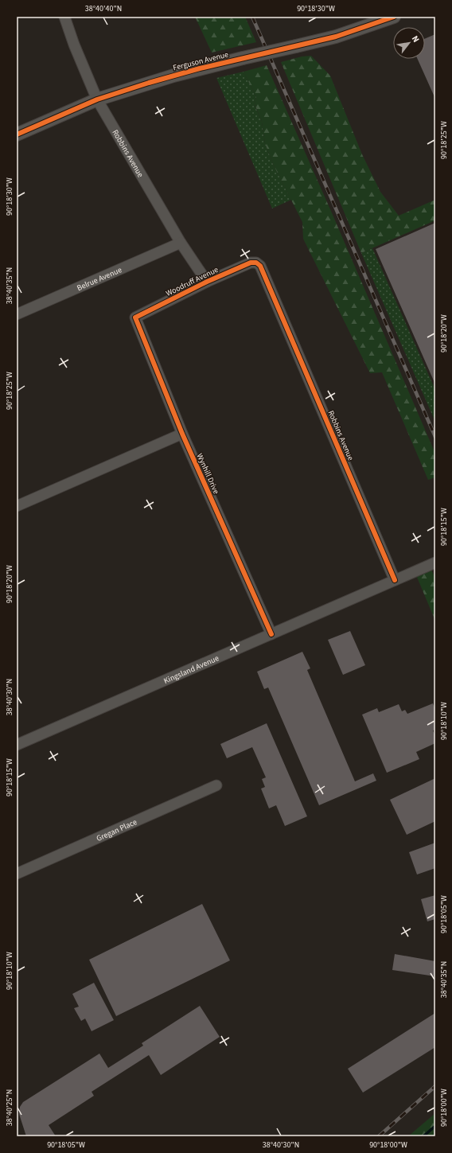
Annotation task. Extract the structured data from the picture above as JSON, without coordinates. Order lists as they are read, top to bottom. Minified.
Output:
{"streets":{"street":["Ferguson Avenue","Robbins Avenue","Belrue Avenue","Woodruff Avenue","Wynhill Drive","Kingsland Avenue","Gregan Place"]},"crossings":[["Ferguson Avenue","Robbins Avenue"],["Robbins Avenue","Belrue Avenue"],["Robbins Avenue","Woodruff Avenue"],["Robbins Avenue","Kingsland Avenue"],["Woodruff Avenue","Wynhill Drive"],["Wynhill Drive","Kingsland Avenue"]],"north":"top right","coordinates":["38°40'40\"N","90°18'30\"W","90°18'25\"W","38°40'35\"N","90°18'20\"W","90°18'15\"W","38°40'30\"N","90°18'10\"W","90°18'05\"W","90°18'00\"W","38°40'25\"N"]}
